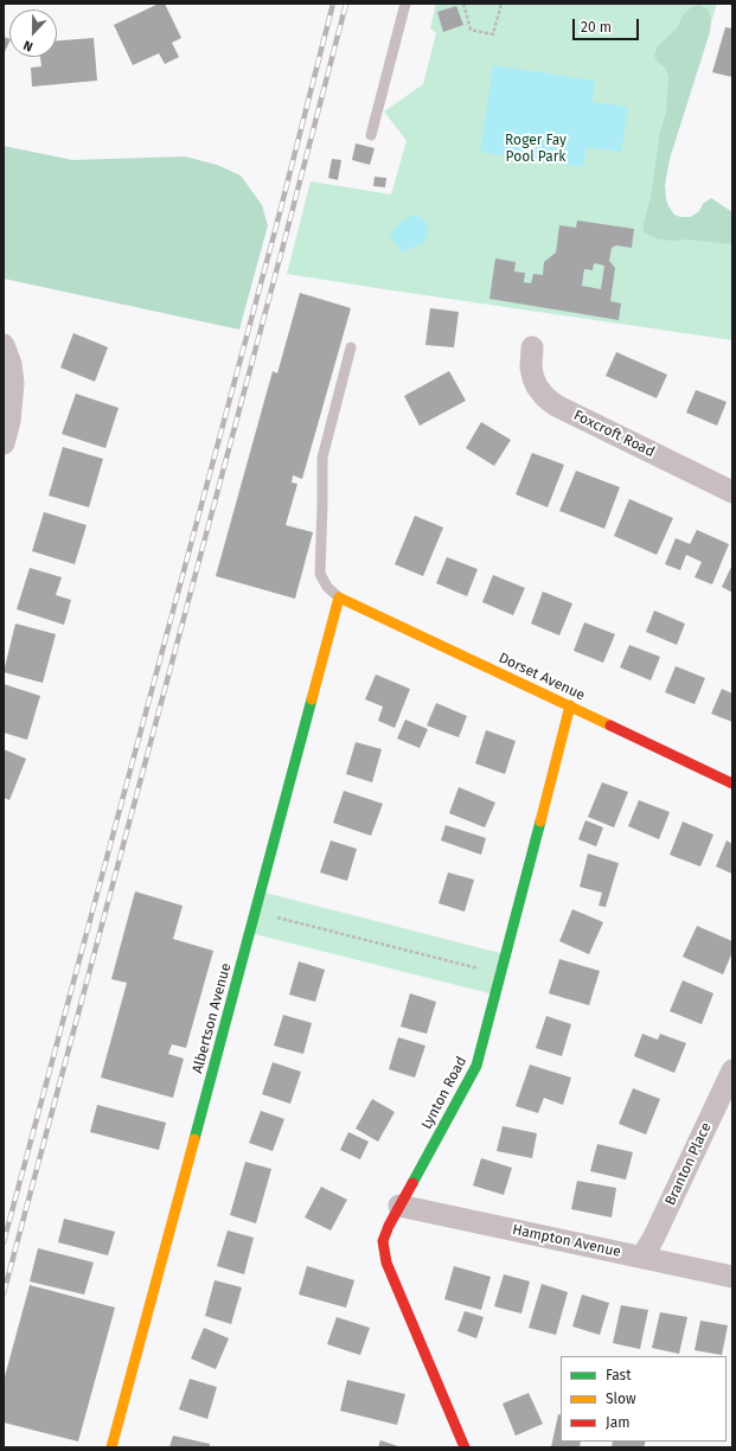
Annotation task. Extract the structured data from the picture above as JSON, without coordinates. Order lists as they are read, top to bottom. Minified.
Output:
{"streets":{"street":["Foxcroft Road","Dorset Avenue","Albertson Avenue","Lynton Road","Branton Place","Hampton Avenue"]},"crossings":[["Dorset Avenue","Albertson Avenue"],["Dorset Avenue","Lynton Road"],["Lynton Road","Hampton Avenue"],["Branton Place","Hampton Avenue"]],"parks":["Roger Fay Pool Park"],"legend":["Fast","Slow","Jam"],"scale_bar":"20 m","north":"bottom"}
